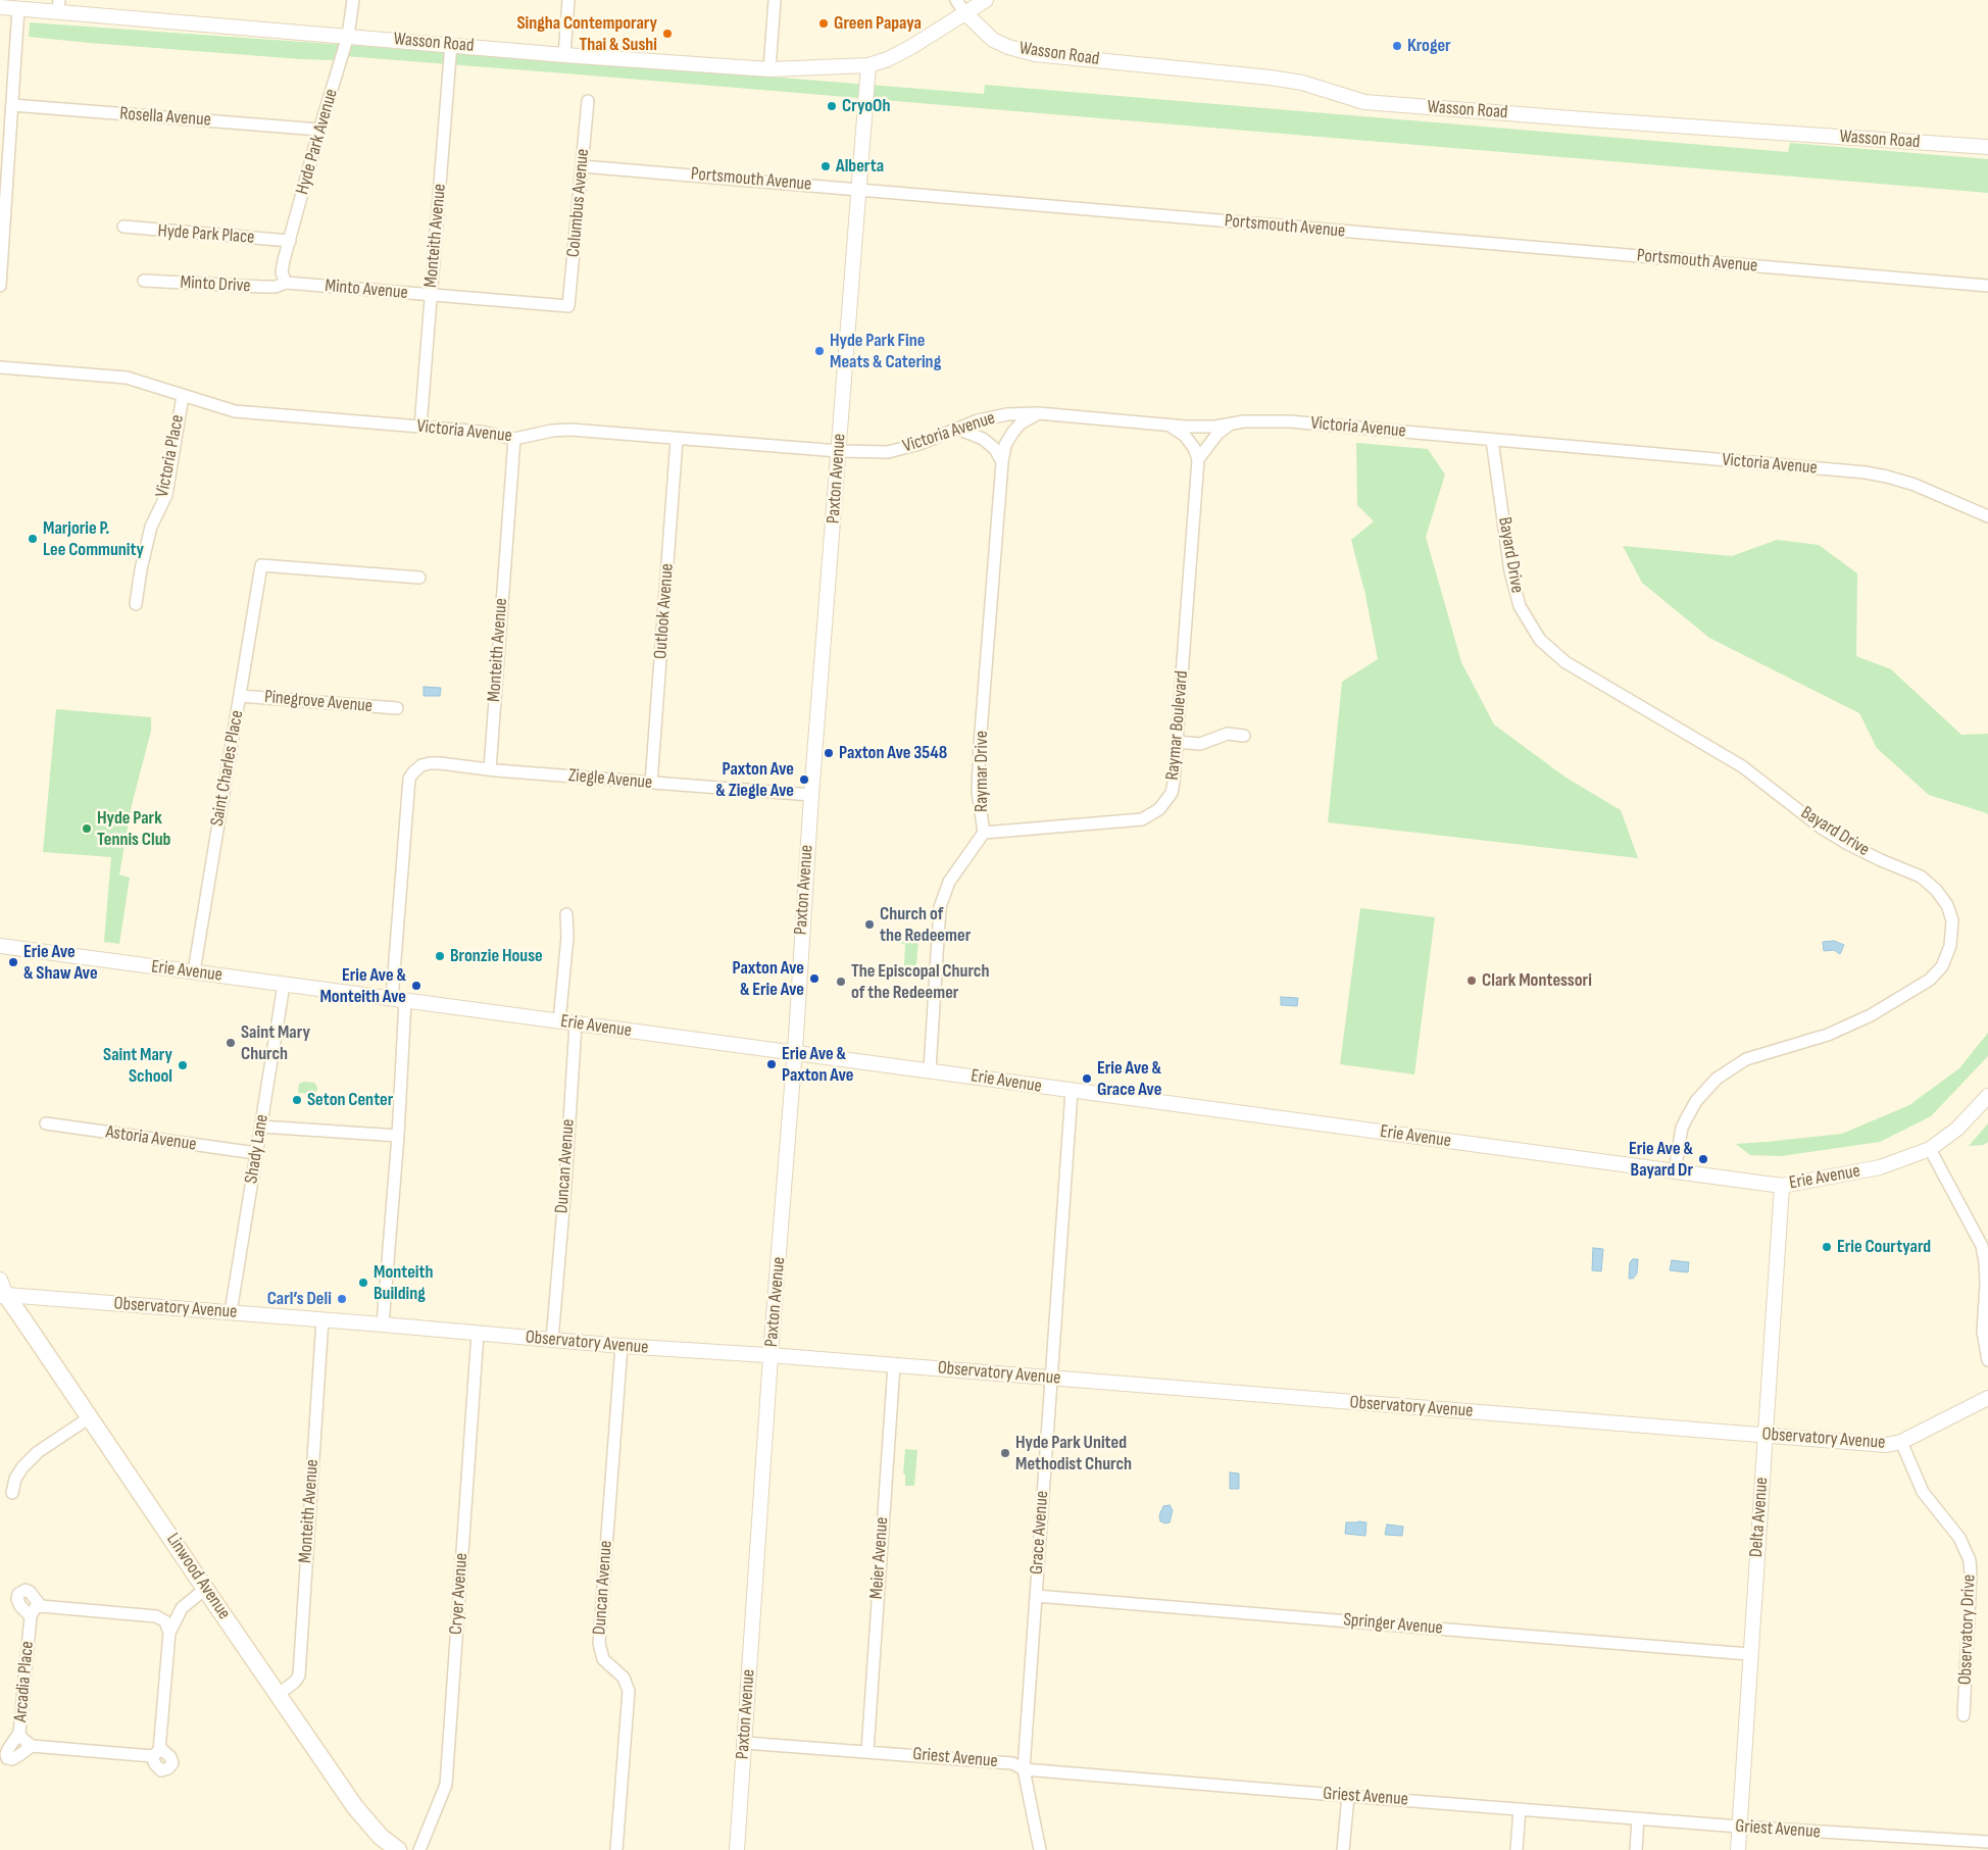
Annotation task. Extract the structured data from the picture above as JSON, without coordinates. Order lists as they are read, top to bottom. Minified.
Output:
{"streets":{"main road":["Linwood Avenue"],"street":["Wasson Road","Rosella Avenue","Hyde Park Avenue","Portsmouth Avenue","Columbus Avenue","Hyde Park Place","Monteith Avenue","Minto Drive","Minto Avenue","Victoria Avenue","Victoria Place","Paxton Avenue","Bayard Drive","Outlook Avenue","Pinegrove Avenue","Raymar Boulevard","Saint Charles Place","Raymar Drive","Ziegle Avenue","Erie Avenue","Astoria Avenue","Shady Lane","Duncan Avenue","Observatory Avenue","Delta Avenue","Grace Avenue","Meier Avenue","Cryer Avenue","Springer Avenue","Observatory Drive","Arcadia Place","Griest Avenue"]},"crossings":[["Wasson Road","Hyde Park Avenue"],["Wasson Road","Monteith Avenue"],["Wasson Road","Paxton Avenue"],["Rosella Avenue","Hyde Park Avenue"],["Hyde Park Avenue","Hyde Park Place"],["Hyde Park Avenue","Minto Drive"],["Hyde Park Avenue","Minto Avenue"],["Portsmouth Avenue","Columbus Avenue"],["Portsmouth Avenue","Paxton Avenue"],["Columbus Avenue","Minto Avenue"],["Monteith Avenue","Minto Avenue"],["Monteith Avenue","Victoria Avenue"],["Monteith Avenue","Ziegle Avenue"],["Monteith Avenue","Observatory Avenue"],["Monteith Avenue","Linwood Avenue"],["Minto Drive","Minto Avenue"],["Victoria Avenue","Victoria Place"],["Victoria Avenue","Paxton Avenue"],["Victoria Avenue","Bayard Drive"],["Victoria Avenue","Outlook Avenue"],["Victoria Avenue","Raymar Drive"],["Paxton Avenue","Ziegle Avenue"],["Paxton Avenue","Erie Avenue"],["Paxton Avenue","Observatory Avenue"],["Paxton Avenue","Griest Avenue"],["Bayard Drive","Erie Avenue"],["Outlook Avenue","Ziegle Avenue"],["Pinegrove Avenue","Saint Charles Place"],["Raymar Boulevard","Raymar Drive"],["Saint Charles Place","Erie Avenue"],["Raymar Drive","Erie Avenue"],["Ziegle Avenue","Erie Avenue"],["Erie Avenue","Shady Lane"],["Erie Avenue","Duncan Avenue"],["Erie Avenue","Delta Avenue"],["Erie Avenue","Grace Avenue"],["Astoria Avenue","Shady Lane"],["Shady Lane","Observatory Avenue"],["Duncan Avenue","Observatory Avenue"],["Observatory Avenue","Delta Avenue"],["Observatory Avenue","Grace Avenue"],["Observatory Avenue","Meier Avenue"],["Observatory Avenue","Linwood Avenue"],["Observatory Avenue","Cryer Avenue"],["Observatory Avenue","Observatory Drive"],["Delta Avenue","Springer Avenue"],["Delta Avenue","Griest Avenue"],["Grace Avenue","Springer Avenue"],["Grace Avenue","Griest Avenue"],["Meier Avenue","Griest Avenue"],["Linwood Avenue","Arcadia Place"]],"places":["Green Papaya","Singha Contemporary Thai & Sushi","Kroger","CryoOh","Alberta","Hyde Park Fine Meats & Catering","Marjorie P. Lee Community","Paxton Ave 3548","Paxton Ave & Ziegle Ave","Hyde Park Tennis Club","Church of the Redeemer","Bronzie House","Erie Ave & Shaw Ave","Paxton Ave & Erie Ave","Clark Montessori","The Episcopal Church of the Redeemer","Erie Ave & Monteith Ave","Saint Mary Church","Erie Ave & Paxton Ave","Saint Mary School","Erie Ave & Grace Ave","Seton Center","Erie Ave & Bayard Dr","Erie Courtyard","Monteith Building","Carl’s Deli","Hyde Park United Methodist Church"]}
